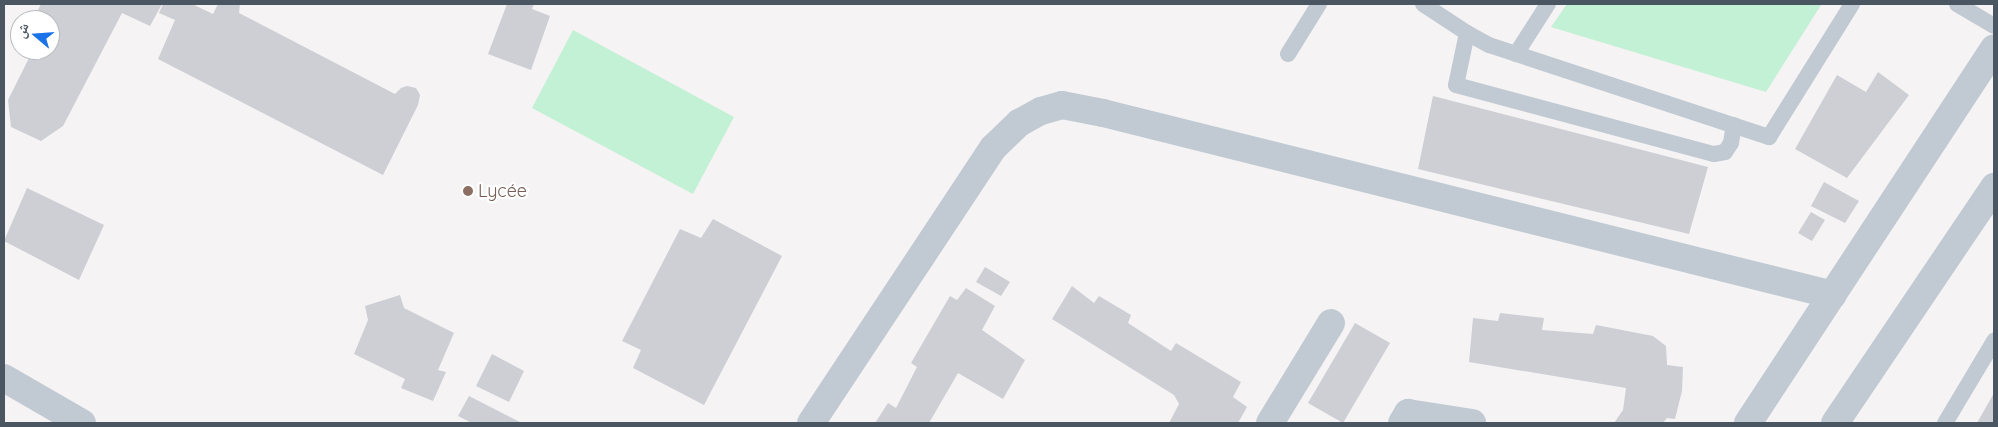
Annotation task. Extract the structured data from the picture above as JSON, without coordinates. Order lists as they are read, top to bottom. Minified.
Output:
{"places":["Lycée"],"north":"left"}
